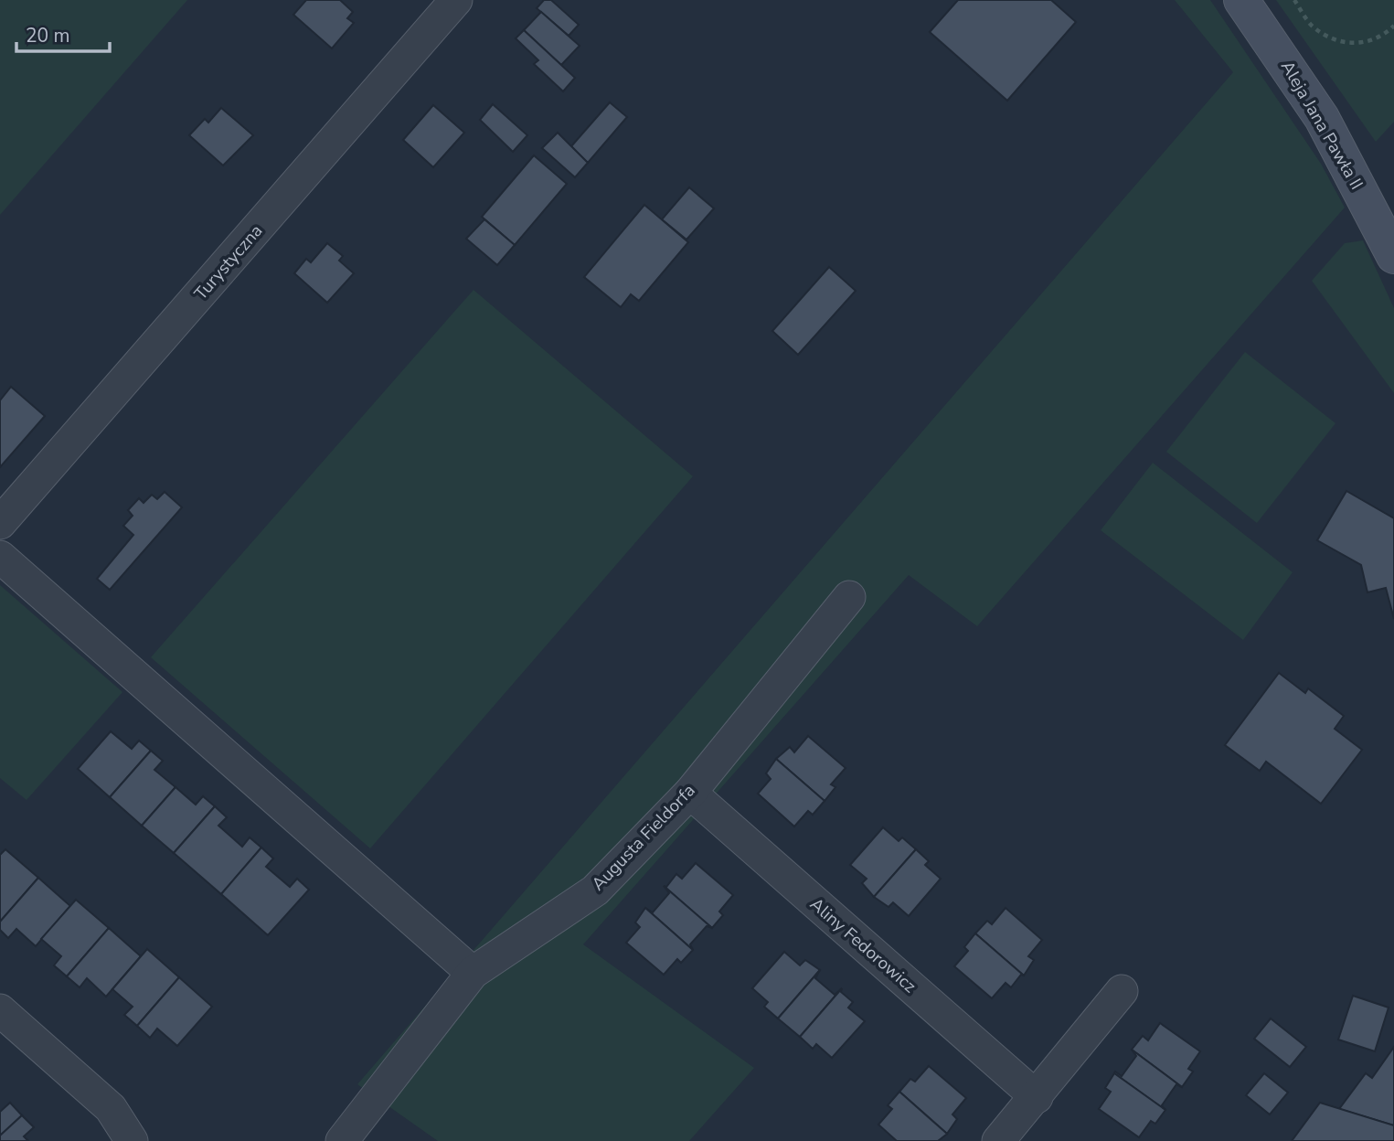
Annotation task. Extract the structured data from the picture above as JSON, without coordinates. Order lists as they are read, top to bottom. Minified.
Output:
{"streets":{"street":["Aleja Jana Pawła II","Turystyczna","Augusta Fieldorfa","Aliny Fedorowicz"]},"crossings":[["Augusta Fieldorfa","Aliny Fedorowicz"]],"scale_bar":"20 m"}
